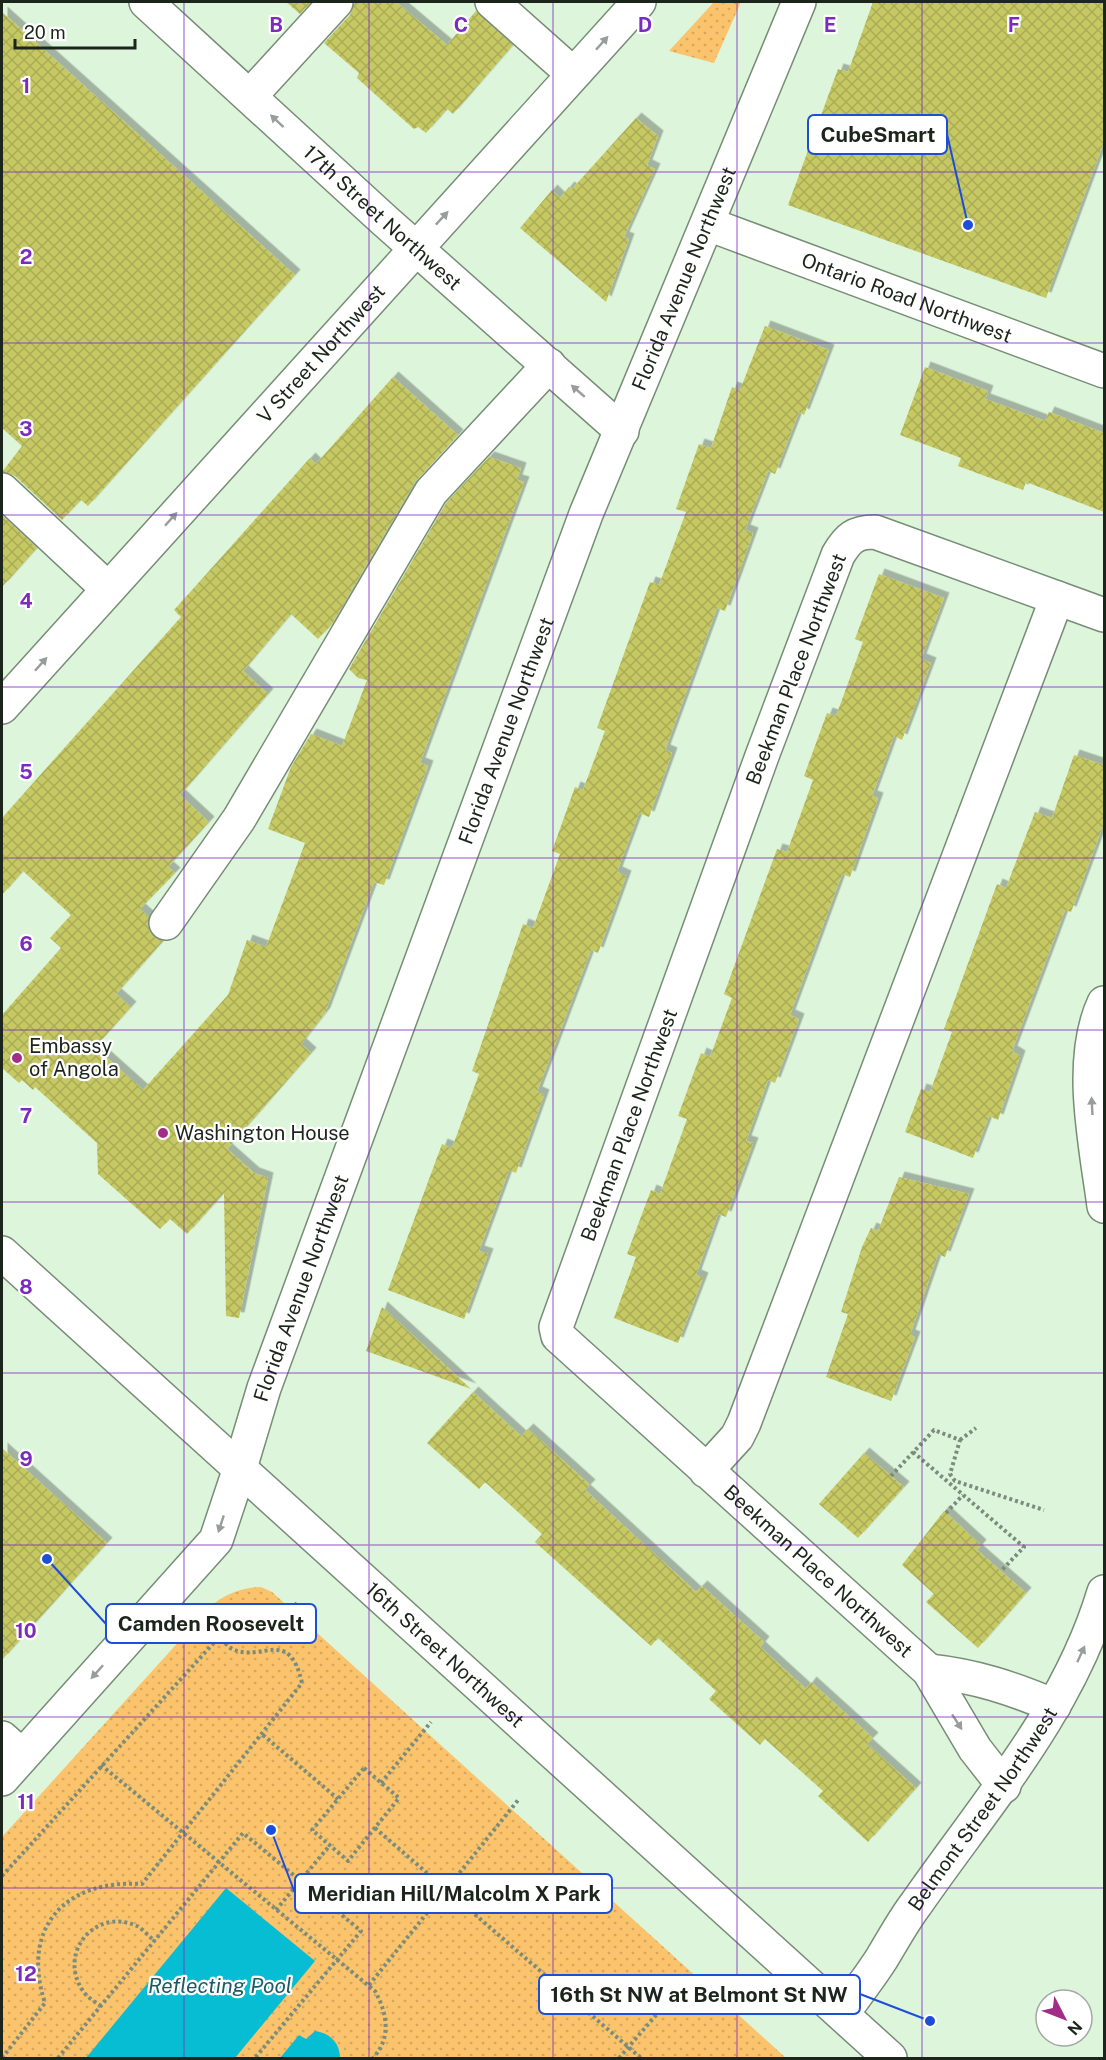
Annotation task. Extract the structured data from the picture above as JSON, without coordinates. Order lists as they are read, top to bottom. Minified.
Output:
{"streets":{"street":["17th Street Northwest","Florida Avenue Northwest","Ontario Road Northwest","V Street Northwest","Beekman Place Northwest","16th Street Northwest","Belmont Street Northwest"]},"crossings":[["17th Street Northwest","Florida Avenue Northwest"],["17th Street Northwest","V Street Northwest"],["Florida Avenue Northwest","Ontario Road Northwest"],["Florida Avenue Northwest","16th Street Northwest"],["Beekman Place Northwest","Belmont Street Northwest"],["16th Street Northwest","Belmont Street Northwest"]],"water":["Reflecting Pool"],"places":["CubeSmart","Embassy of Angola","Washington House","Camden Roosevelt","Meridian Hill/Malcolm X Park","16th St NW at Belmont St NW"],"scale_bar":"20 m","north":"bottom right","grid":{"columns":["B","C","D","E","F"],"rows":["1","2","3","4","5","6","7","8","9","10","11","12"]}}
